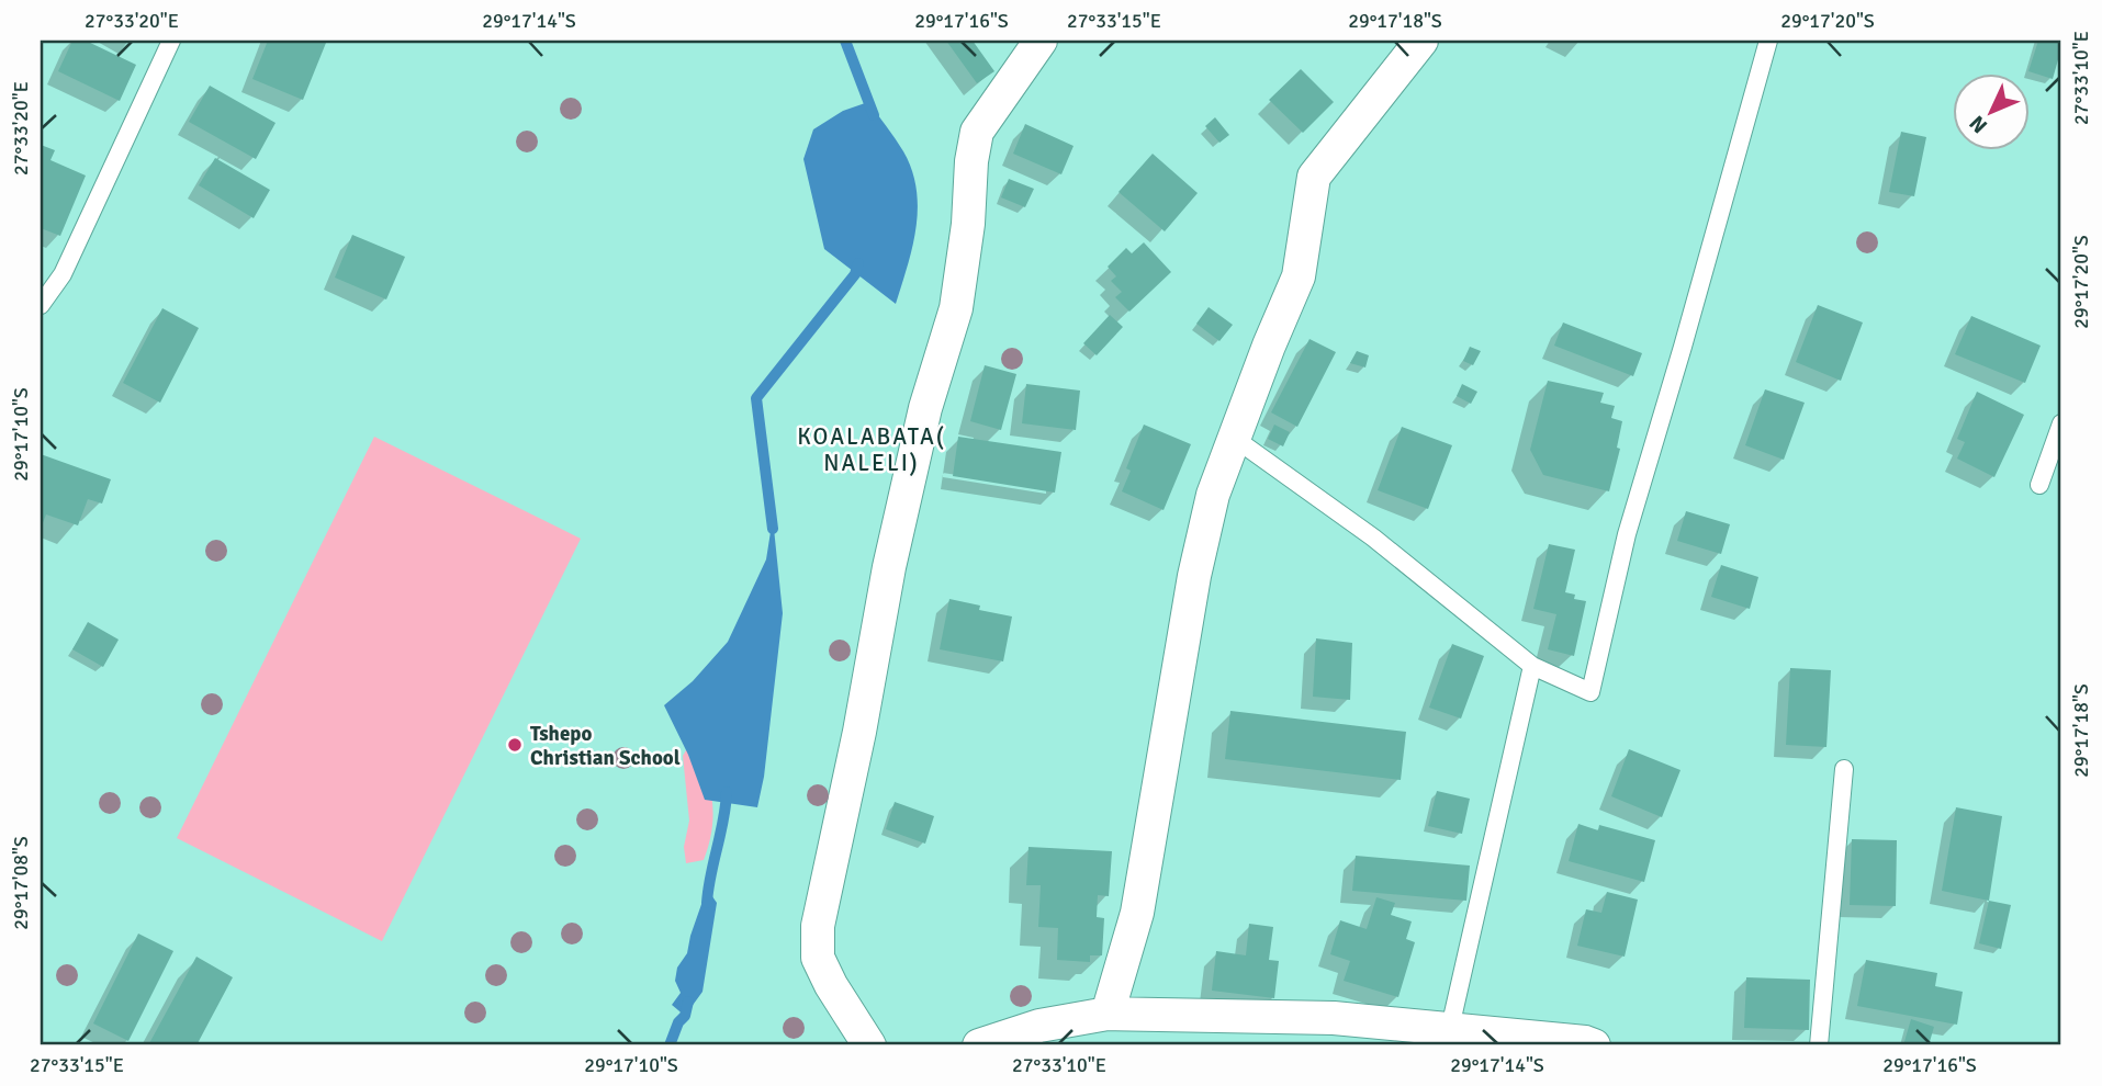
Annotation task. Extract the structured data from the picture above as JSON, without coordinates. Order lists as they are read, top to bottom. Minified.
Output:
{"districts":["KOALABATA( NALELI)"],"places":["Tshepo Christian School"],"north":"bottom left","coordinates":["27°33'20\"E","29°17'14\"S","29°17'16\"S","27°33'15\"E","29°17'18\"S","29°17'20\"S","27°33'10\"E","29°17'10\"S","29°17'08\"S"]}
